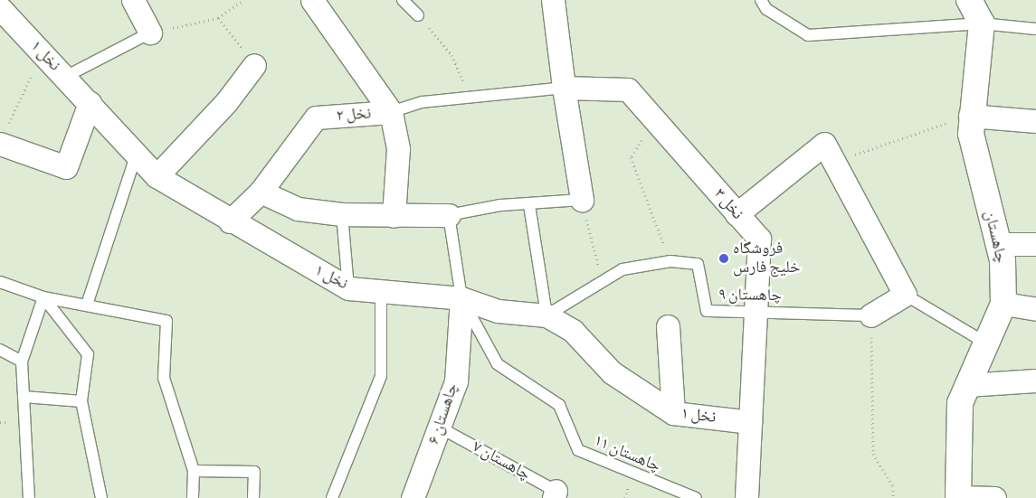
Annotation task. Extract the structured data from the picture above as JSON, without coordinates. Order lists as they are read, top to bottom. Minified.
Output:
{"streets":{"street":["نخل ۱","نخل ۲","نخل ۳","چاهستان","چاهستان ۶"],"lane":["چاهستان ۹","چاهستان ۱۱","چاهستان ۷"]},"crossings":[["نخل ۱","نخل ۲"],["نخل ۱","نخل ۳"],["نخل ۱","چاهستان ۹"],["نخل ۱","چاهستان ۶"],["نخل ۱","چاهستان ۱۱"],["نخل ۳","چاهستان ۹"],["چاهستان ۶","چاهستان ۱۱"],["چاهستان ۶","چاهستان ۷"]],"places":["فروشگاه خلیج فارس"]}
